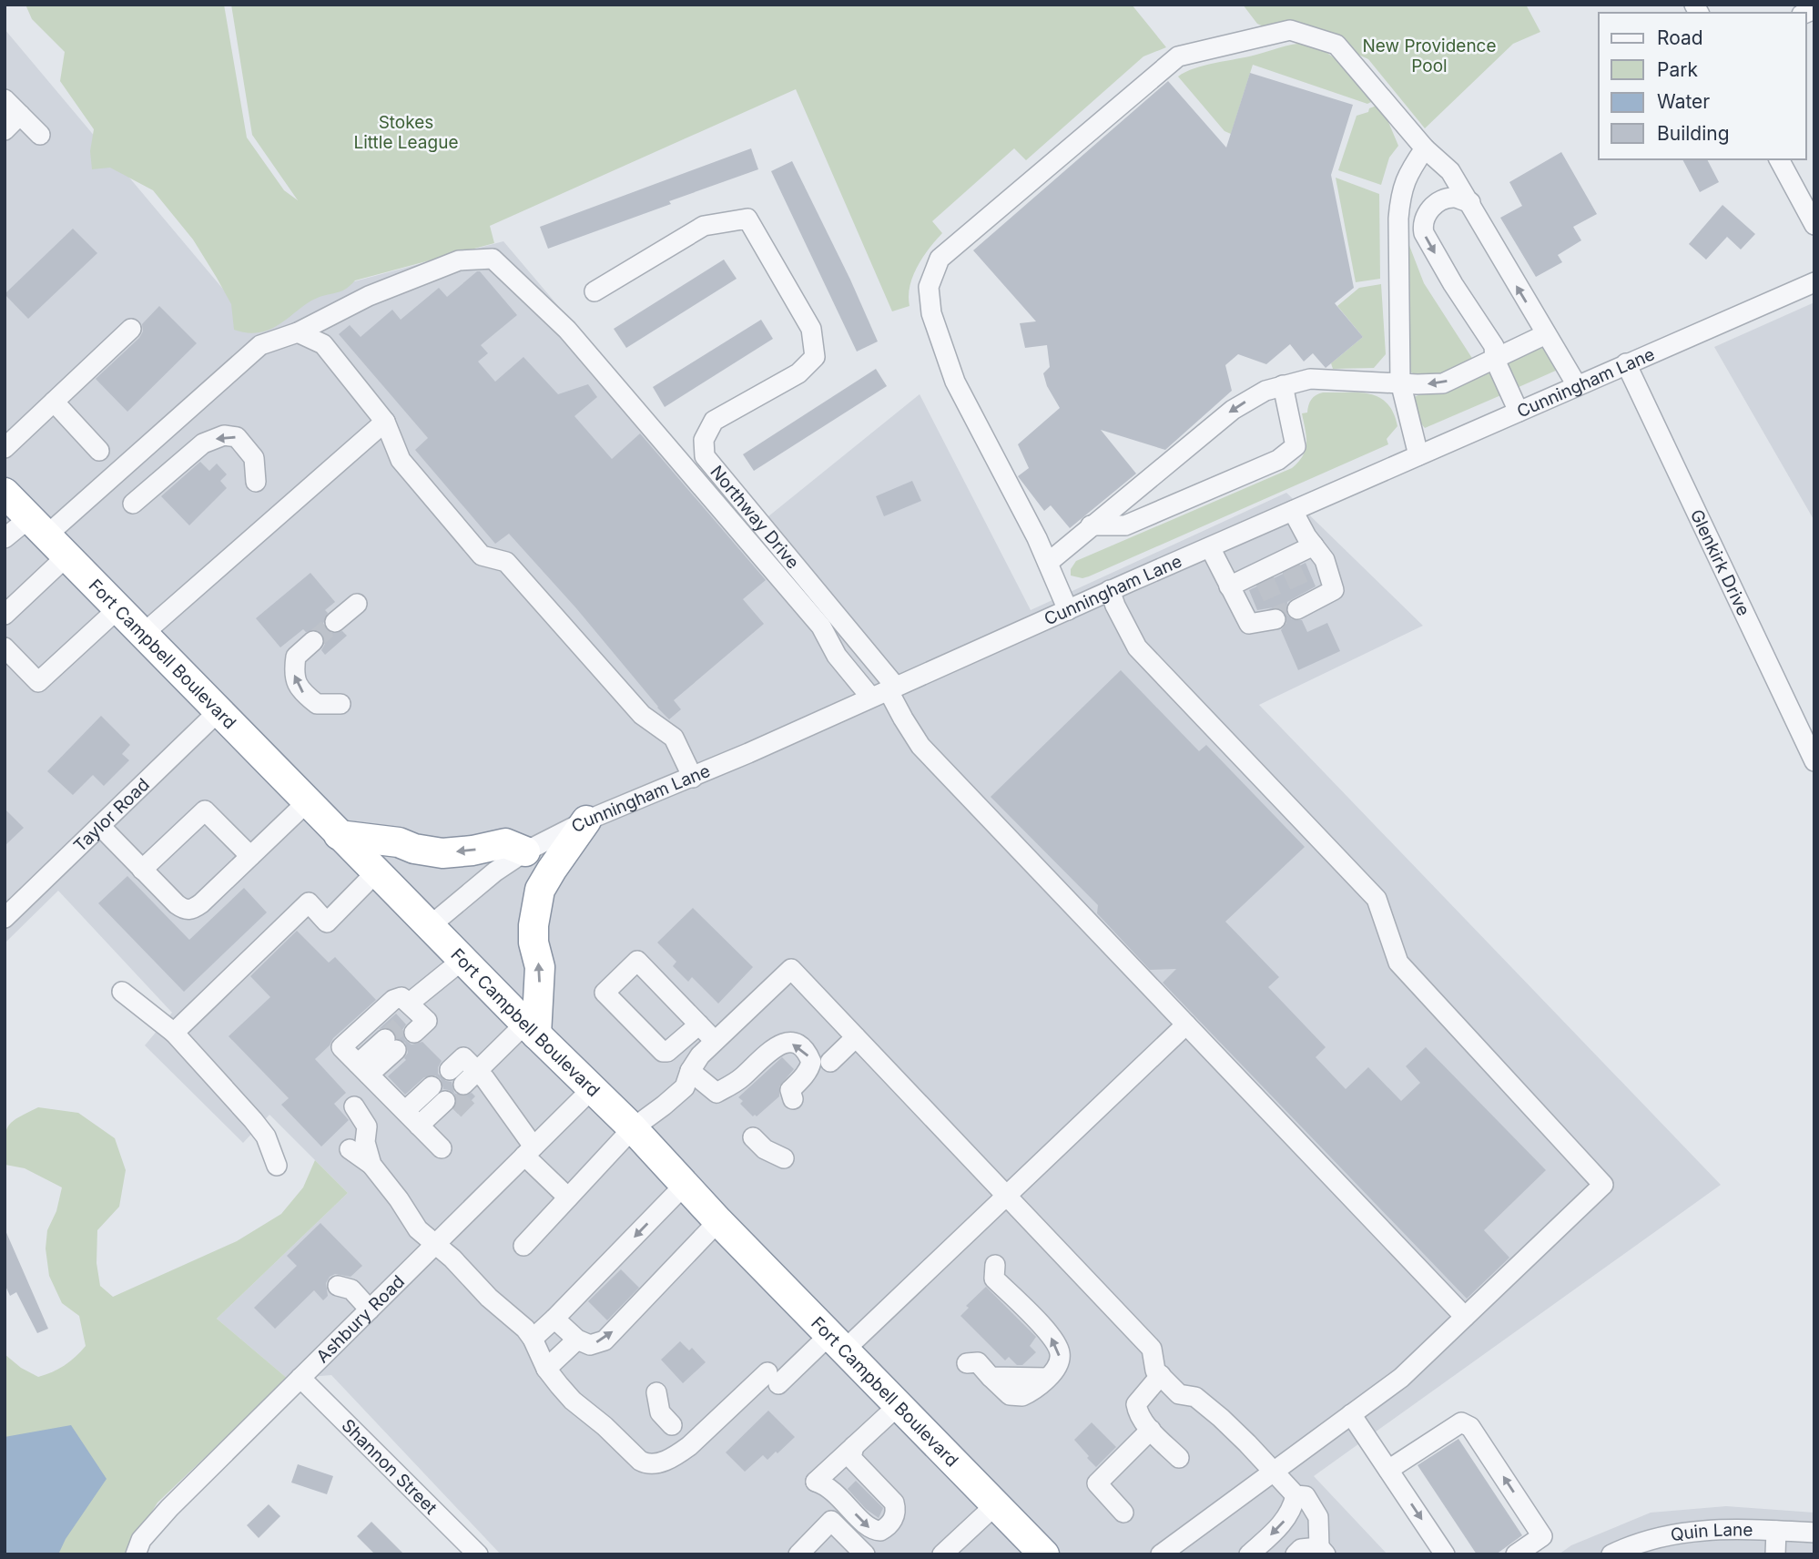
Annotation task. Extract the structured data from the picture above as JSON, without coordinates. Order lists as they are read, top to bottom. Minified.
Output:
{"streets":{"highway":["Fort Campbell Boulevard"],"street":["Cunningham Lane","Northway Drive","Glenkirk Drive","Taylor Road","Ashbury Road","Shannon Street","Quin Lane"]},"crossings":[["Cunningham Lane","Northway Drive"],["Cunningham Lane","Glenkirk Drive"],["Cunningham Lane","Fort Campbell Boulevard"],["Fort Campbell Boulevard","Taylor Road"],["Fort Campbell Boulevard","Ashbury Road"],["Ashbury Road","Shannon Street"]],"parks":["New Providence Pool","Stokes Little League"],"legend":["Road","Park","Water","Building"]}
